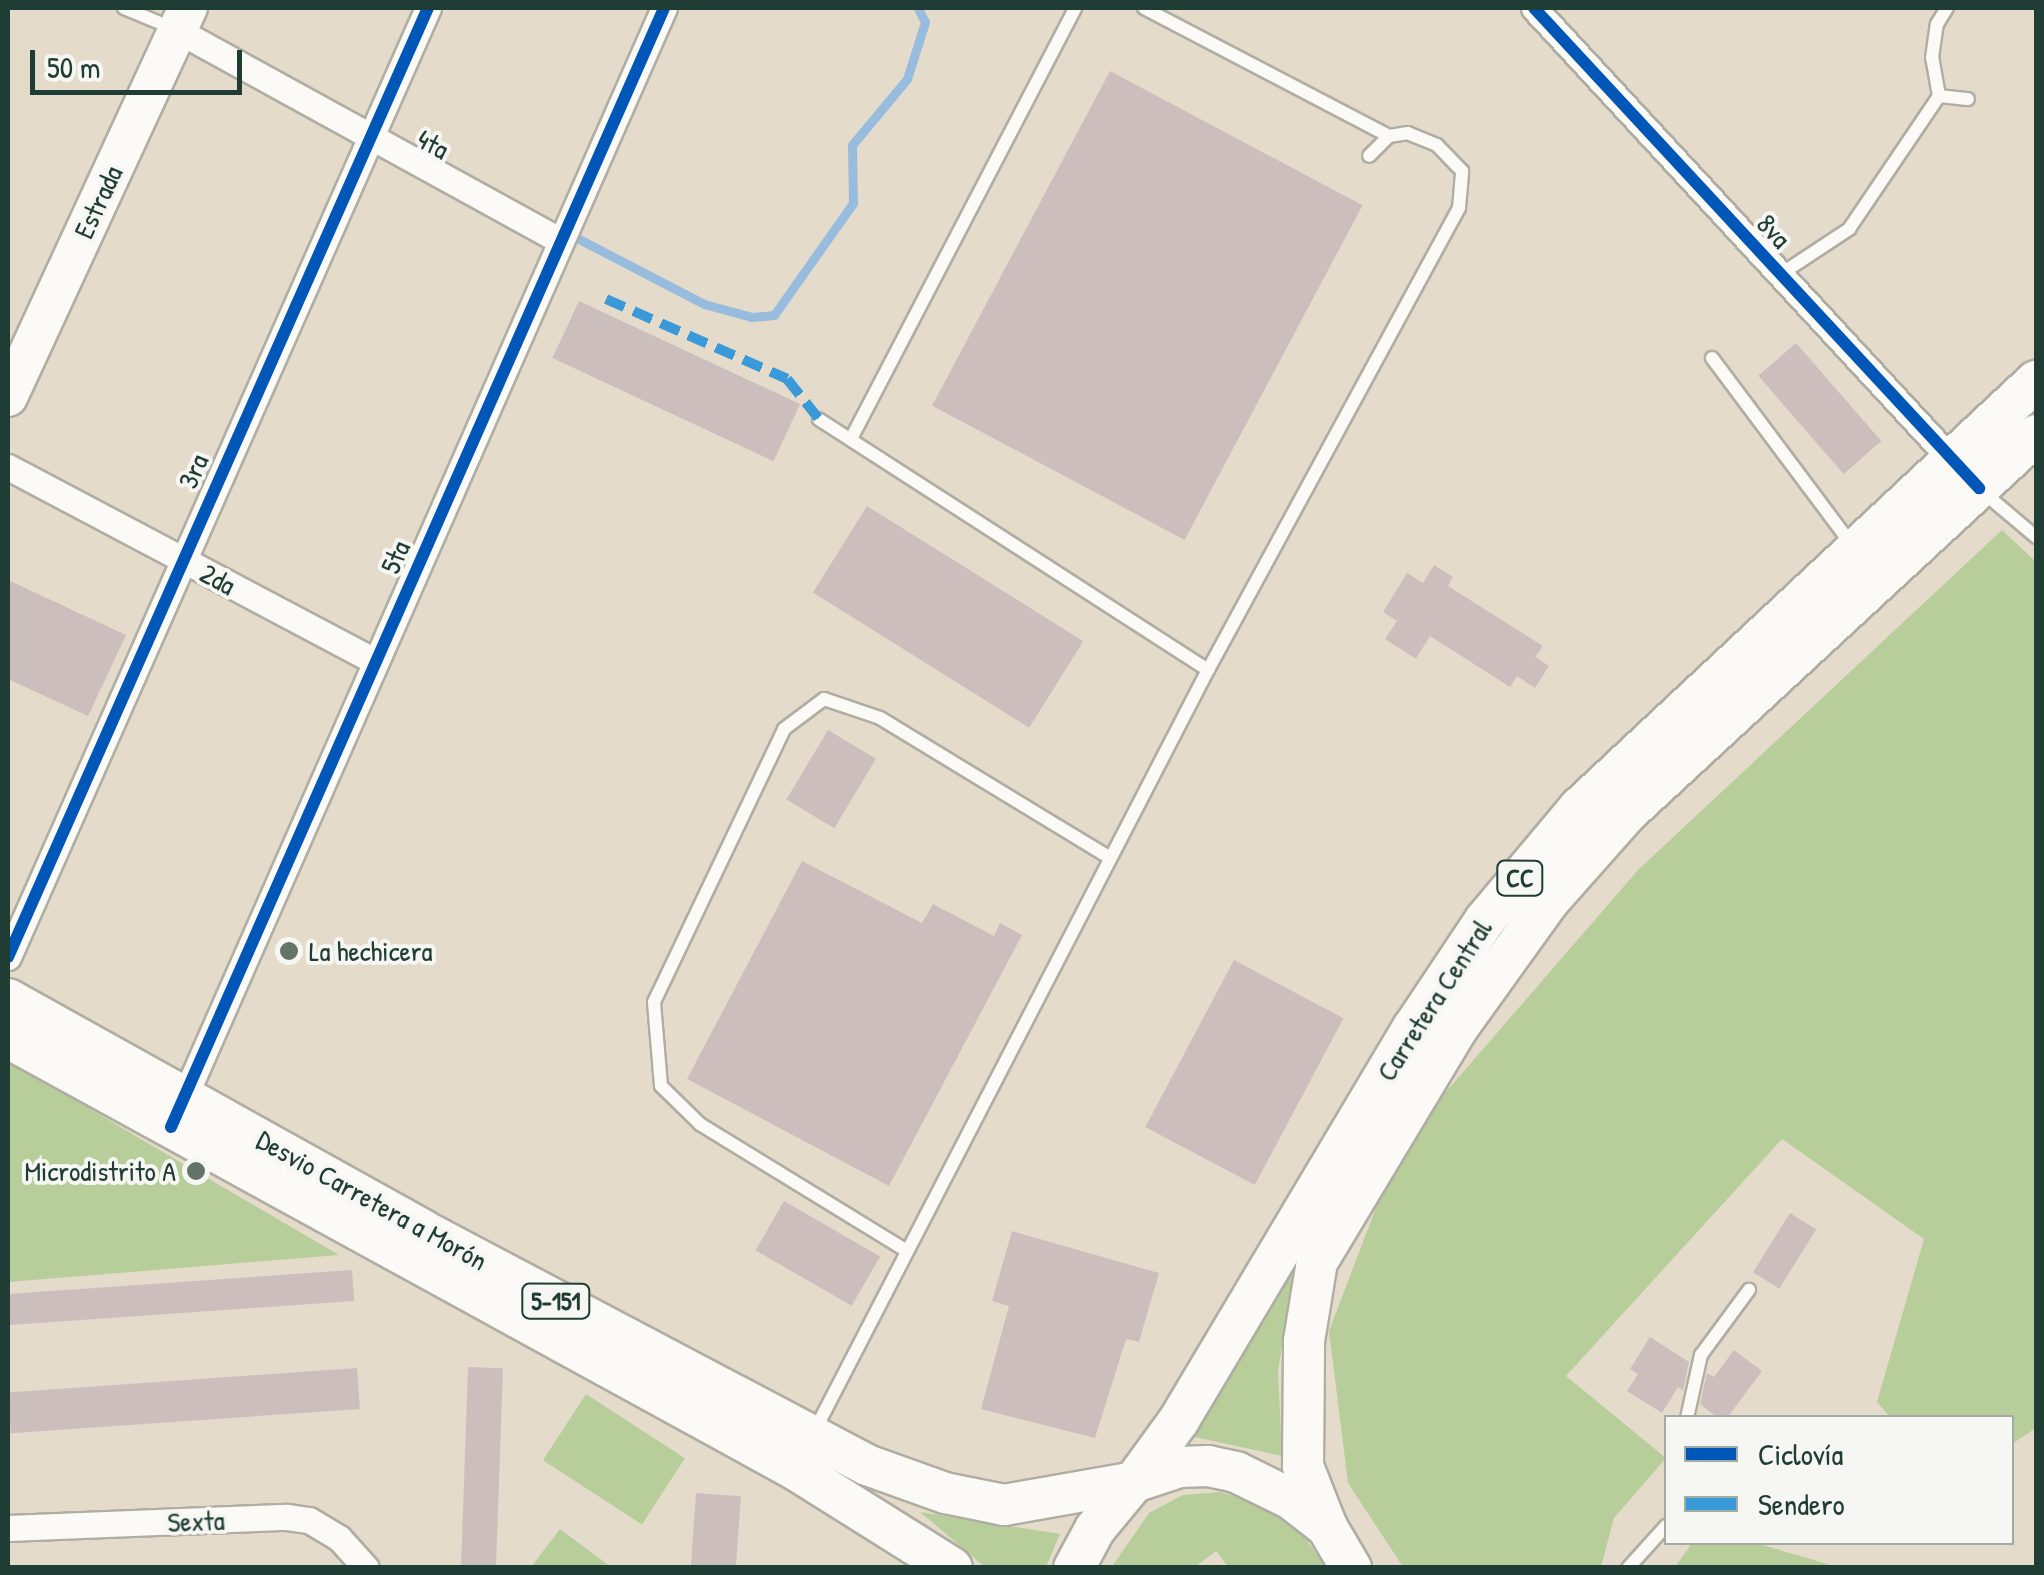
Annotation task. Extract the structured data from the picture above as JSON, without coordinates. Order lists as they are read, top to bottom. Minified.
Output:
{"streets":{"main road":["CC","Carretera Central","Desvio Carretera a Morón","5-151"],"street":["4ta","Estrada","8va","3ra","5ta","2da","Sexta"]},"crossings":[["4ta","Estrada"],["4ta","3ra"],["4ta","5ta"],["8va","Carretera Central"],["3ra","2da"],["5ta","2da"],["5ta","Desvio Carretera a Morón"],["CC","Carretera Central"],["CC","Desvio Carretera a Morón"],["Carretera Central","Desvio Carretera a Morón"]],"places":["La hechicera","Microdistrito A"],"legend":["Ciclovía","Sendero"],"scale_bar":"50 m"}
